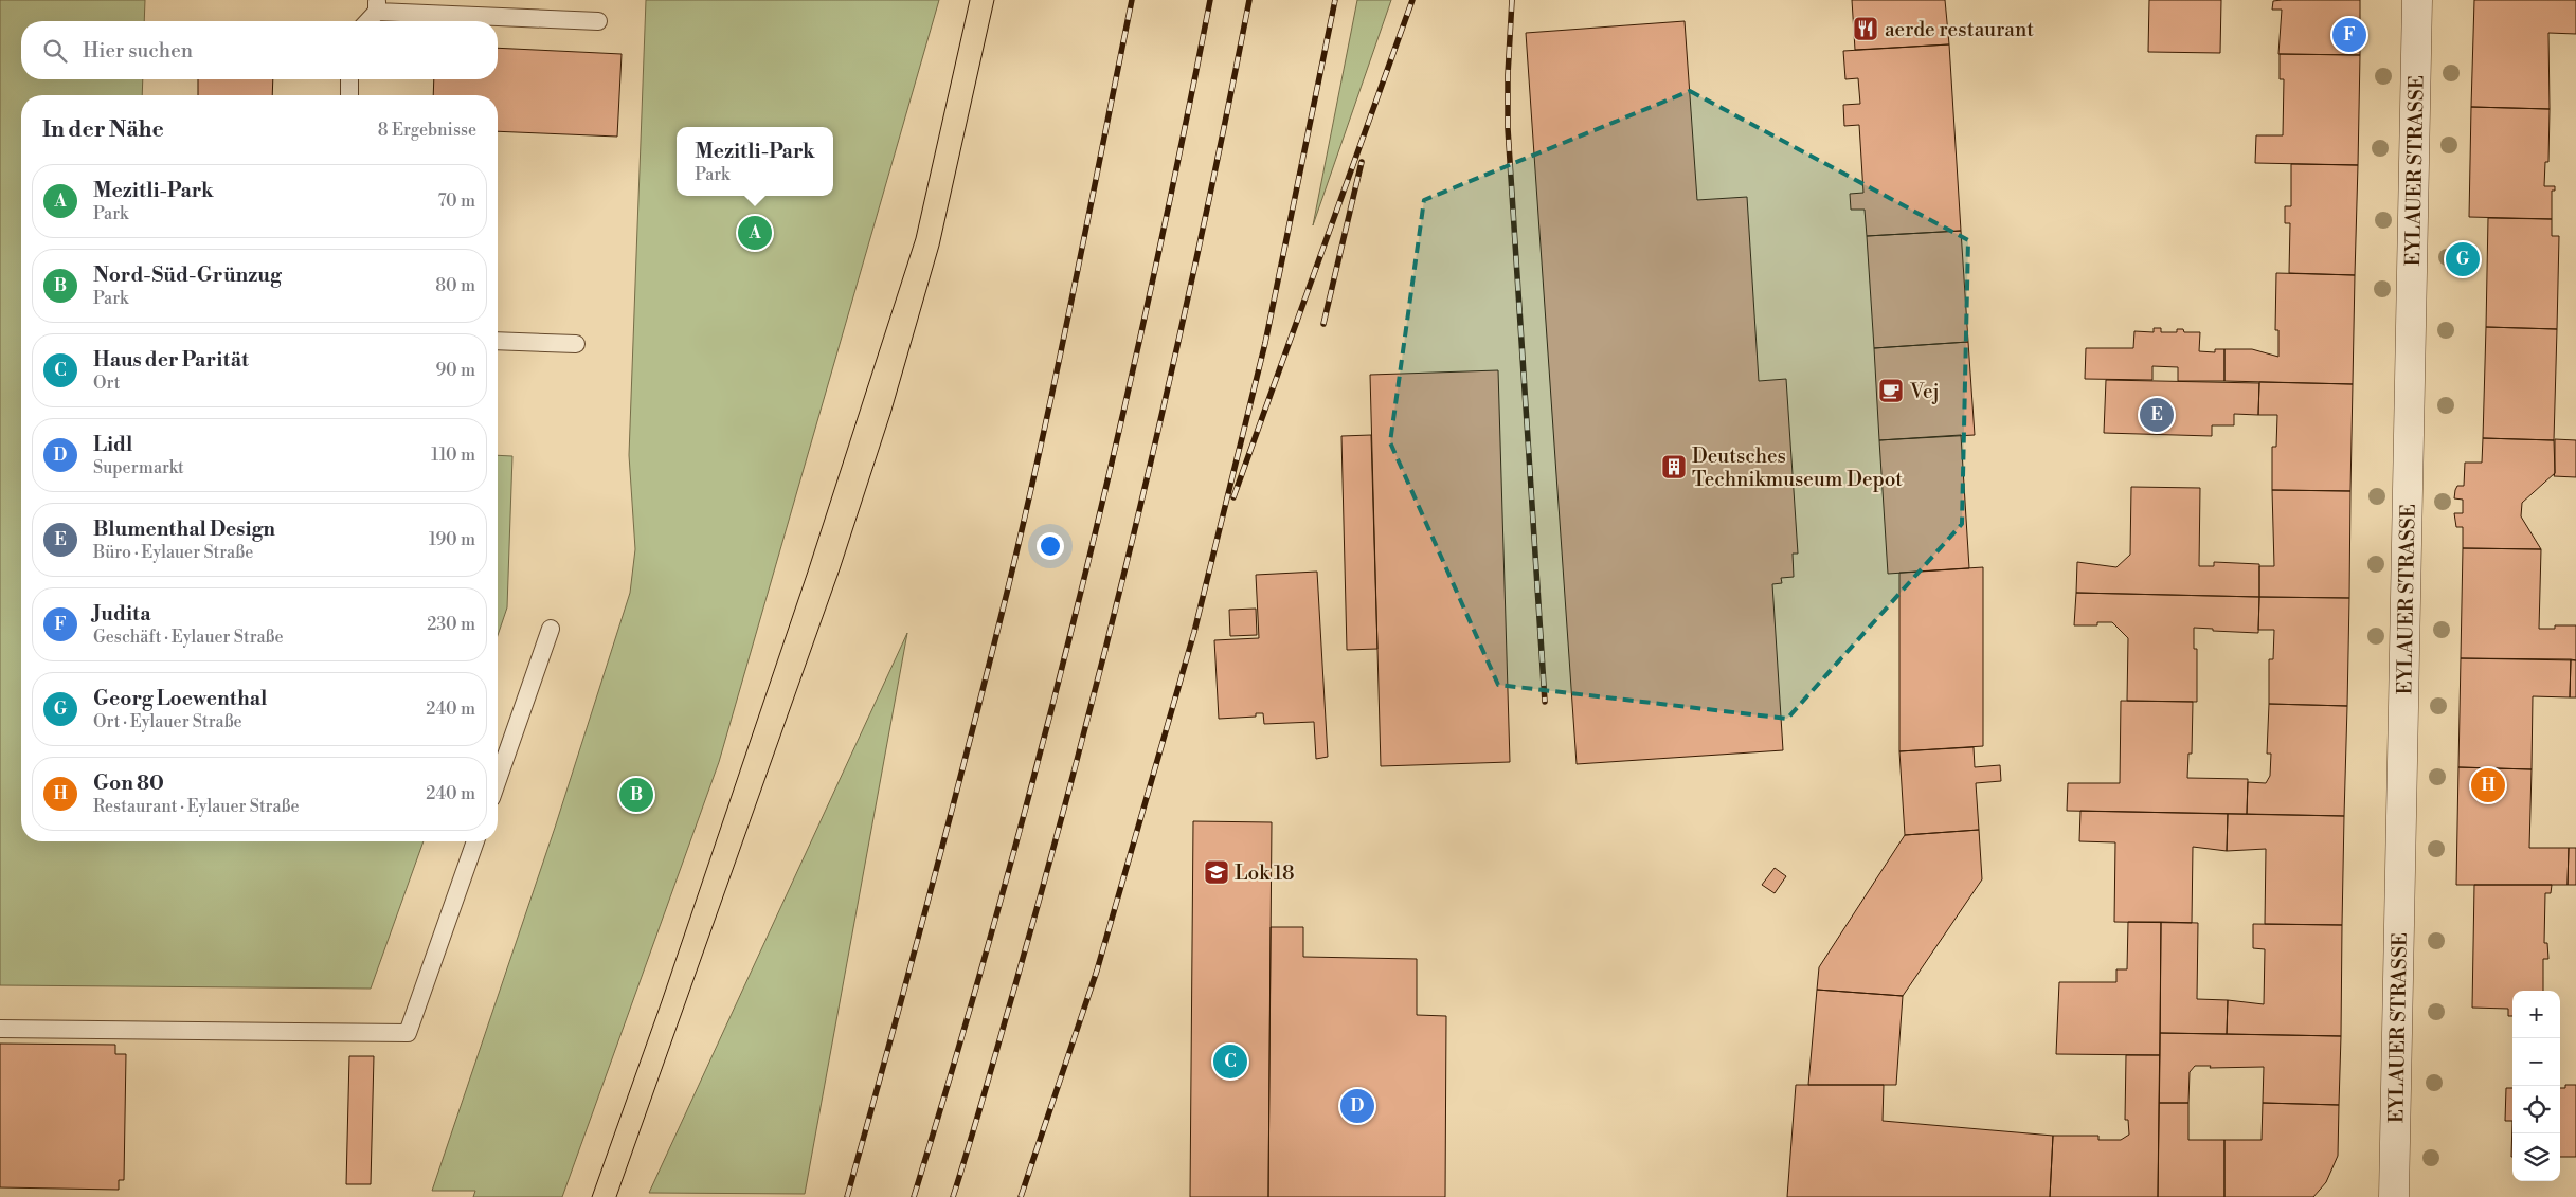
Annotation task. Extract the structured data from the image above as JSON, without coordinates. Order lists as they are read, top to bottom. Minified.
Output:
{"streets":{"street":["EYLAUER STRASSE"]},"places":{"restaurant":["aerde restaurant"],"cafe":["Vej"],"building":["Deutsches Technikmuseum Depot"],"school or university":["Lok 18"]},"page":{"pins":["F","A","G","E","H","B","C","D"],"search":"Hier suchen","heading":["In der Nähe","8 Ergebnisse"],"popup":["Mezitli-Park","Park"],"list":[{"mark":"A","name":"Mezitli-Park","note":"Park","value":"70 m"},{"mark":"B","name":"Nord-Süd-Grünzug","note":"Park","value":"80 m"},{"mark":"C","name":"Haus der Parität","note":"Ort","value":"90 m"},{"mark":"D","name":"Lidl","note":"Supermarkt","value":"110 m"},{"mark":"E","name":"Blumenthal Design","note":"Büro · Eylauer Straße","value":"190 m"},{"mark":"F","name":"Judita","note":"Geschäft · Eylauer Straße","value":"230 m"},{"mark":"G","name":"Georg Loewenthal","note":"Ort · Eylauer Straße","value":"240 m"},{"mark":"H","name":"Gon 80","note":"Restaurant · Eylauer Straße","value":"240 m"}],"map_buttons":["+","−"]}}
